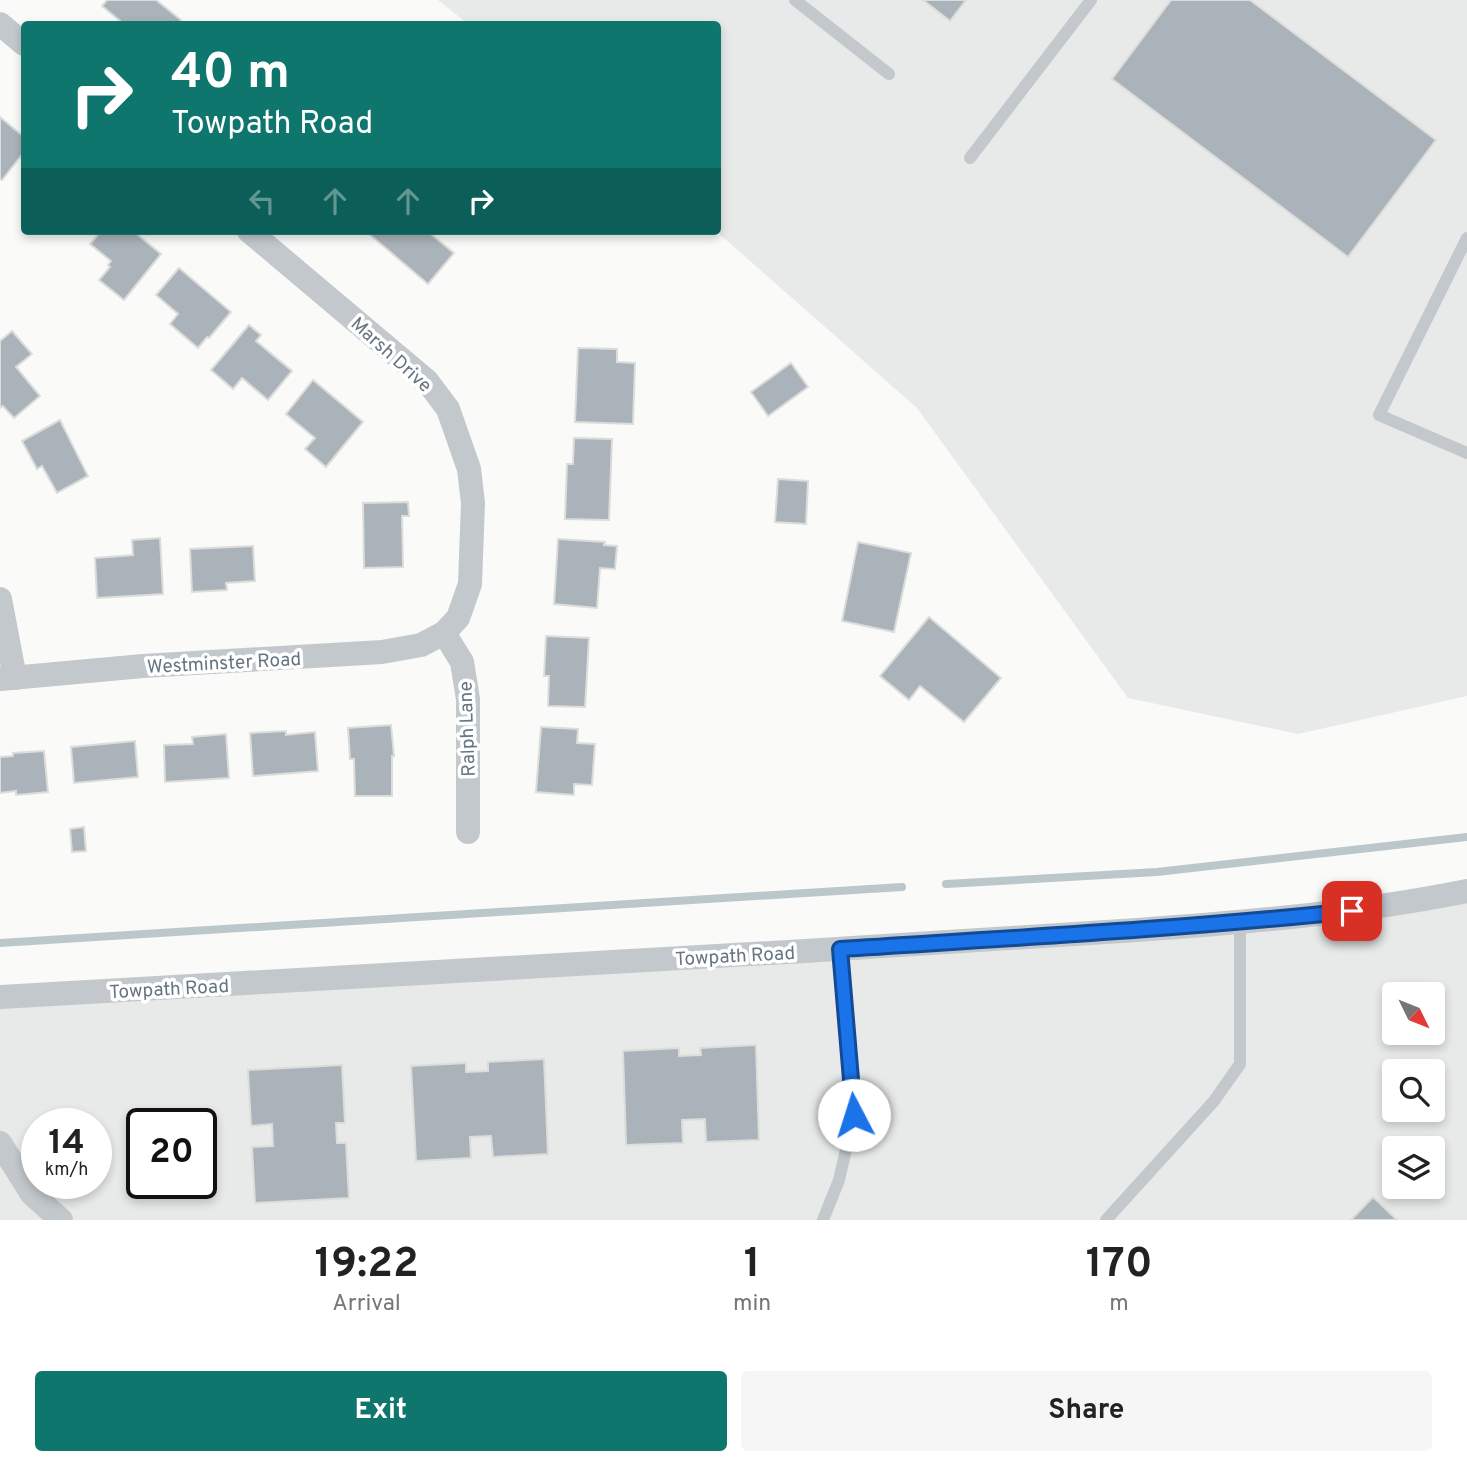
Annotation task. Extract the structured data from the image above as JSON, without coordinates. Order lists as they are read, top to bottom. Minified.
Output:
{"streets":{"street":["Marsh Drive","Westminster Road","Ralph Lane","Towpath Road"]},"crossings":[["Marsh Drive","Westminster Road"],["Marsh Drive","Ralph Lane"],["Westminster Road","Ralph Lane"]],"north":"bottom right","page":{"turn":["40 m","Towpath Road"],"speed":"14 km/h","limit":"20","eta":["19:22","Arrival","1","min","170","m"],"buttons":["Exit","Share"]}}
